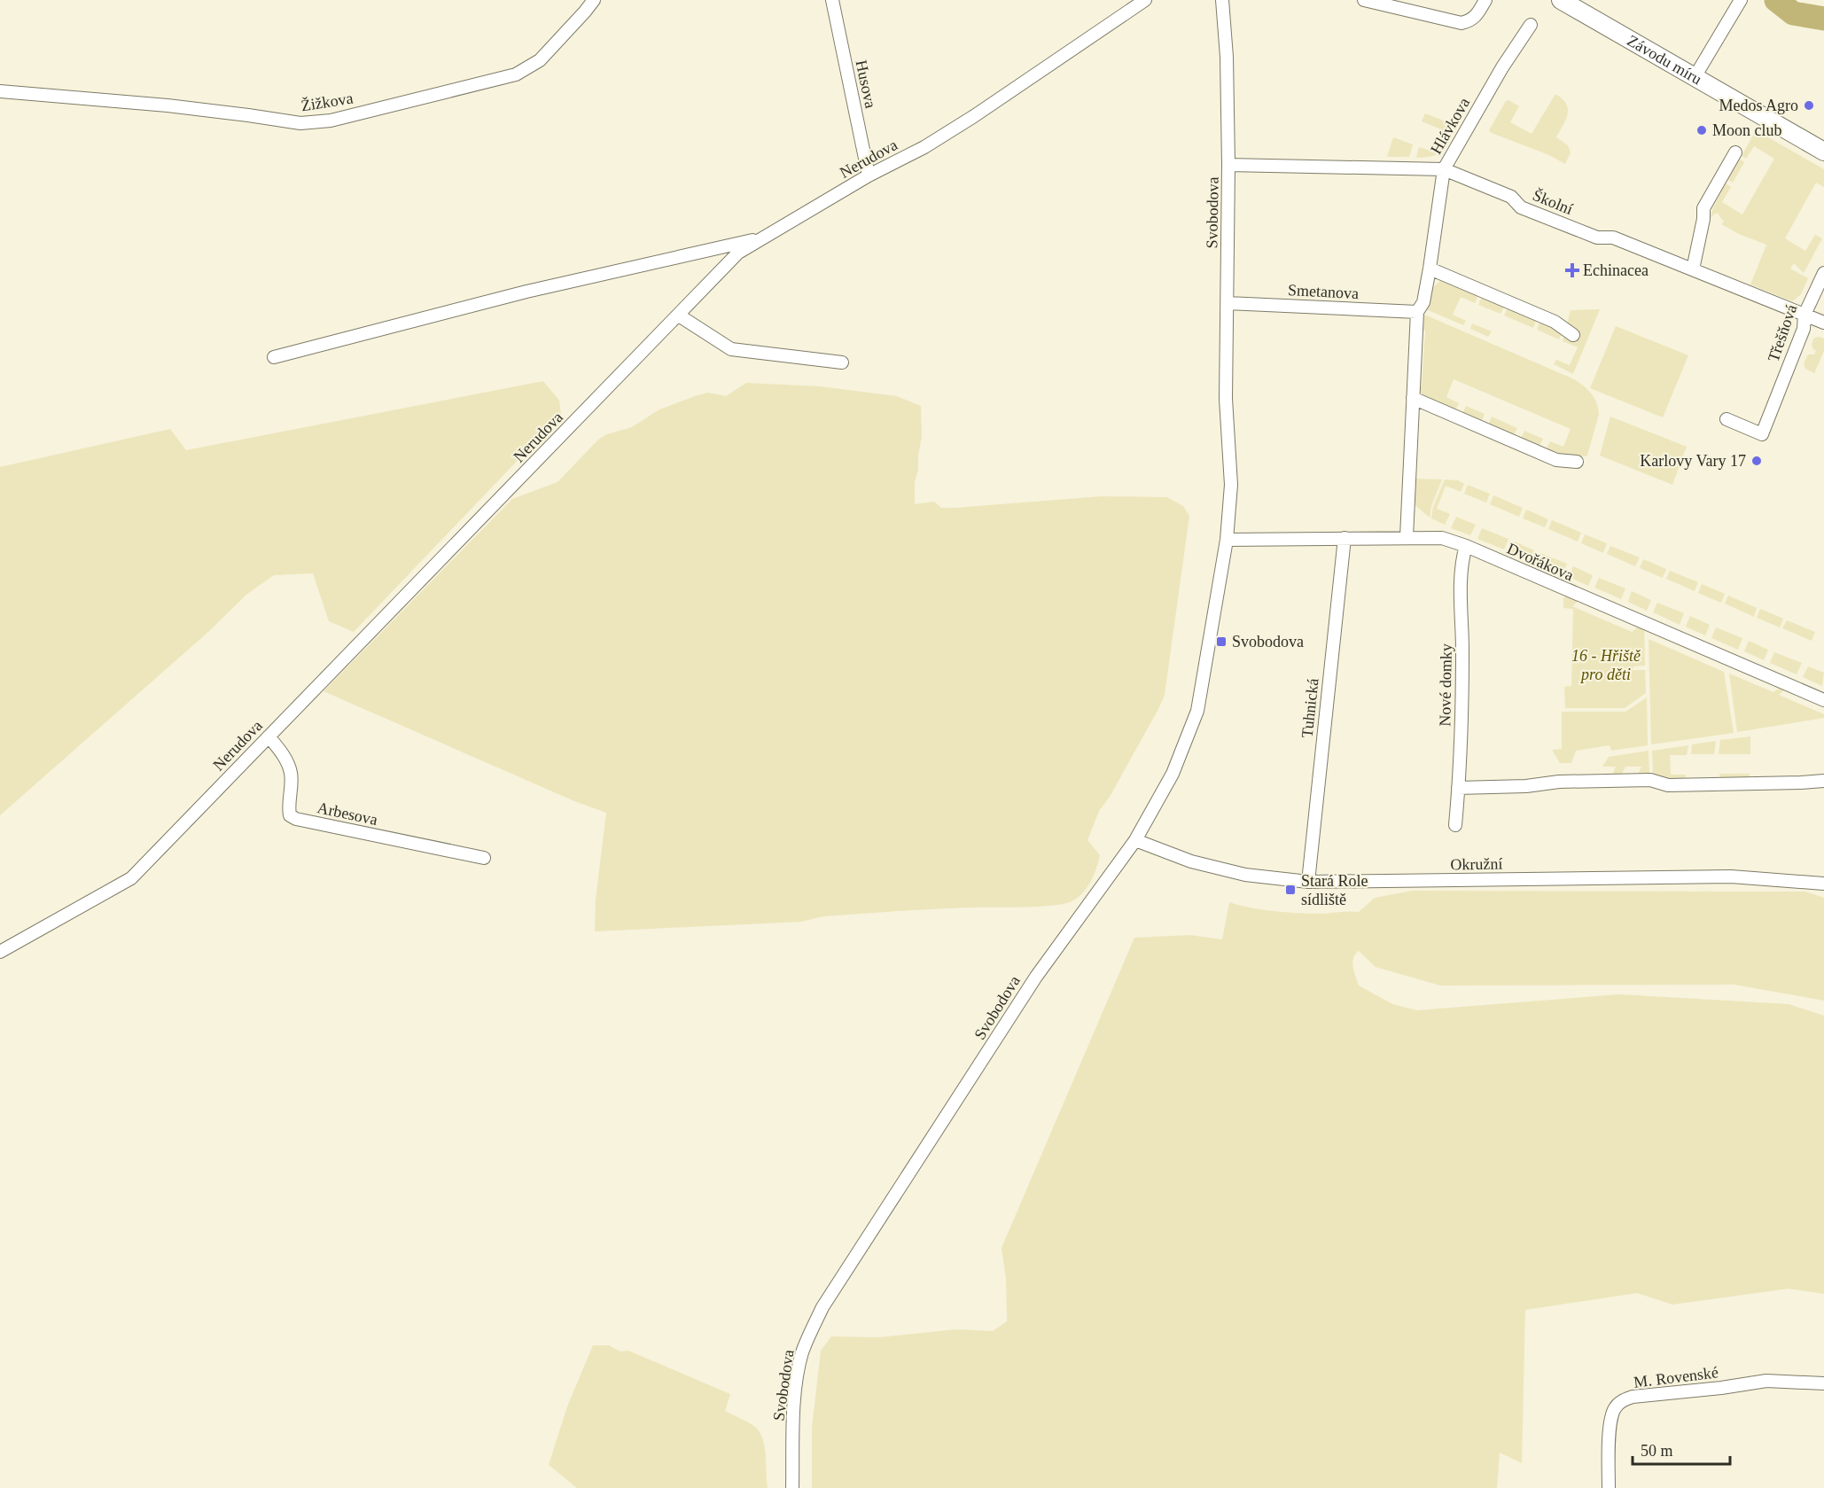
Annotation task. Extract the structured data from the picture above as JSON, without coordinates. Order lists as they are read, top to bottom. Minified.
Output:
{"streets":{"main road":["Závodu míru"],"street":["Husova","Žižkova","Hlávkova","Nerudova","Školní","Svobodova","Smetanova","Třešňová","Dvořákova","Nové domky","Tuhnická","Arbesova","Okružní","M. Rovenské"]},"crossings":[["Husova","Nerudova"],["Hlávkova","Školní"],["Hlávkova","Smetanova"],["Hlávkova","Dvořákova"],["Nerudova","Arbesova"],["Školní","Svobodova"],["Školní","Třešňová"],["Svobodova","Smetanova"],["Svobodova","Dvořákova"],["Svobodova","Okružní"],["Dvořákova","Nové domky"],["Dvořákova","Tuhnická"],["Tuhnická","Okružní"]],"parks":["16 - Hřiště pro děti"],"places":{"other":["Medos Agro","Moon club","Karlovy Vary 17"],"health":["Echinacea"],"transit":["Svobodova","Stará Role sídliště"]},"scale_bar":"50 m"}
